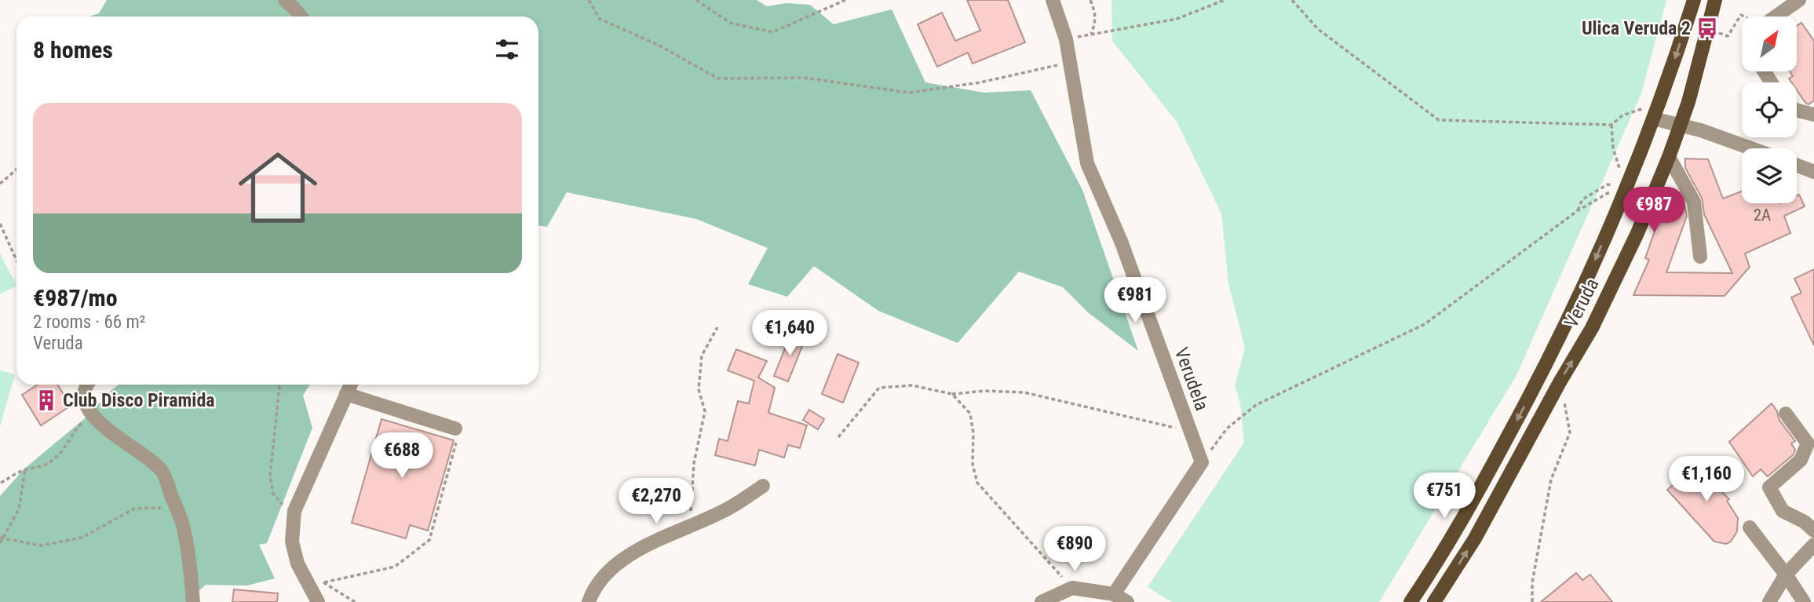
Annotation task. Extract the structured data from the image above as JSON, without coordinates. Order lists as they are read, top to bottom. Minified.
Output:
{"streets":{"main road":["Veruda"],"street":["Verudela"]},"places":{"bus stop":["Ulica Veruda 2"],"building":["Club Disco Piramida"]},"house_numbers":["2A"],"north":"top right","page":{"heading":"8 homes","list":[{"name":"€987/mo","note":"2 rooms · 66 m² · Veruda"}],"price":["€987","€981","€1,640","€688","€1,160","€751","€2,270","€890"]}}
